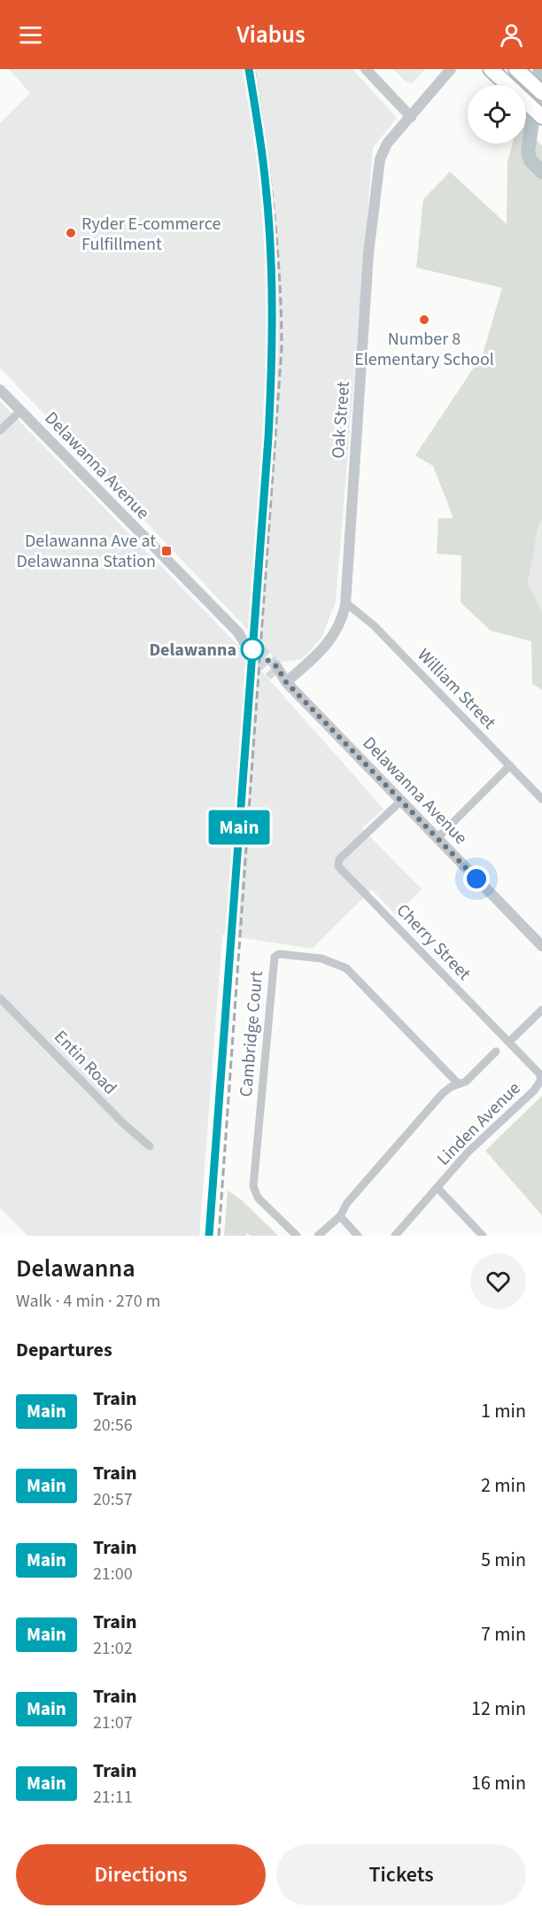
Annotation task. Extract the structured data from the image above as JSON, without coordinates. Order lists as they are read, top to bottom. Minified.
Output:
{"streets":{"street":["Oak Street","Delawanna Avenue","William Street","Cherry Street","Cambridge Court","Entin Road","Linden Avenue"]},"crossings":[["Oak Street","Delawanna Avenue"],["Oak Street","William Street"],["Delawanna Avenue","Cherry Street"],["Cherry Street","Linden Avenue"]],"places":{"other":["Ryder E-commerce Fulfillment","Number 8 Elementary School","Delawanna"],"transit":["Delawanna Ave at Delawanna Station"]},"page":{"header":"Viabus","on_map":"Main","heading":[["Delawanna","Walk · 4 min · 270 m"],"Departures"],"list":[{"mark":"Main","name":"Train","note":"20:56","value":"1 min"},{"mark":"Main","name":"Train","note":"20:57","value":"2 min"},{"mark":"Main","name":"Train","note":"21:00","value":"5 min"},{"mark":"Main","name":"Train","note":"21:02","value":"7 min"},{"mark":"Main","name":"Train","note":"21:07","value":"12 min"},{"mark":"Main","name":"Train","note":"21:11","value":"16 min"}],"buttons":["Directions","Tickets"]}}
